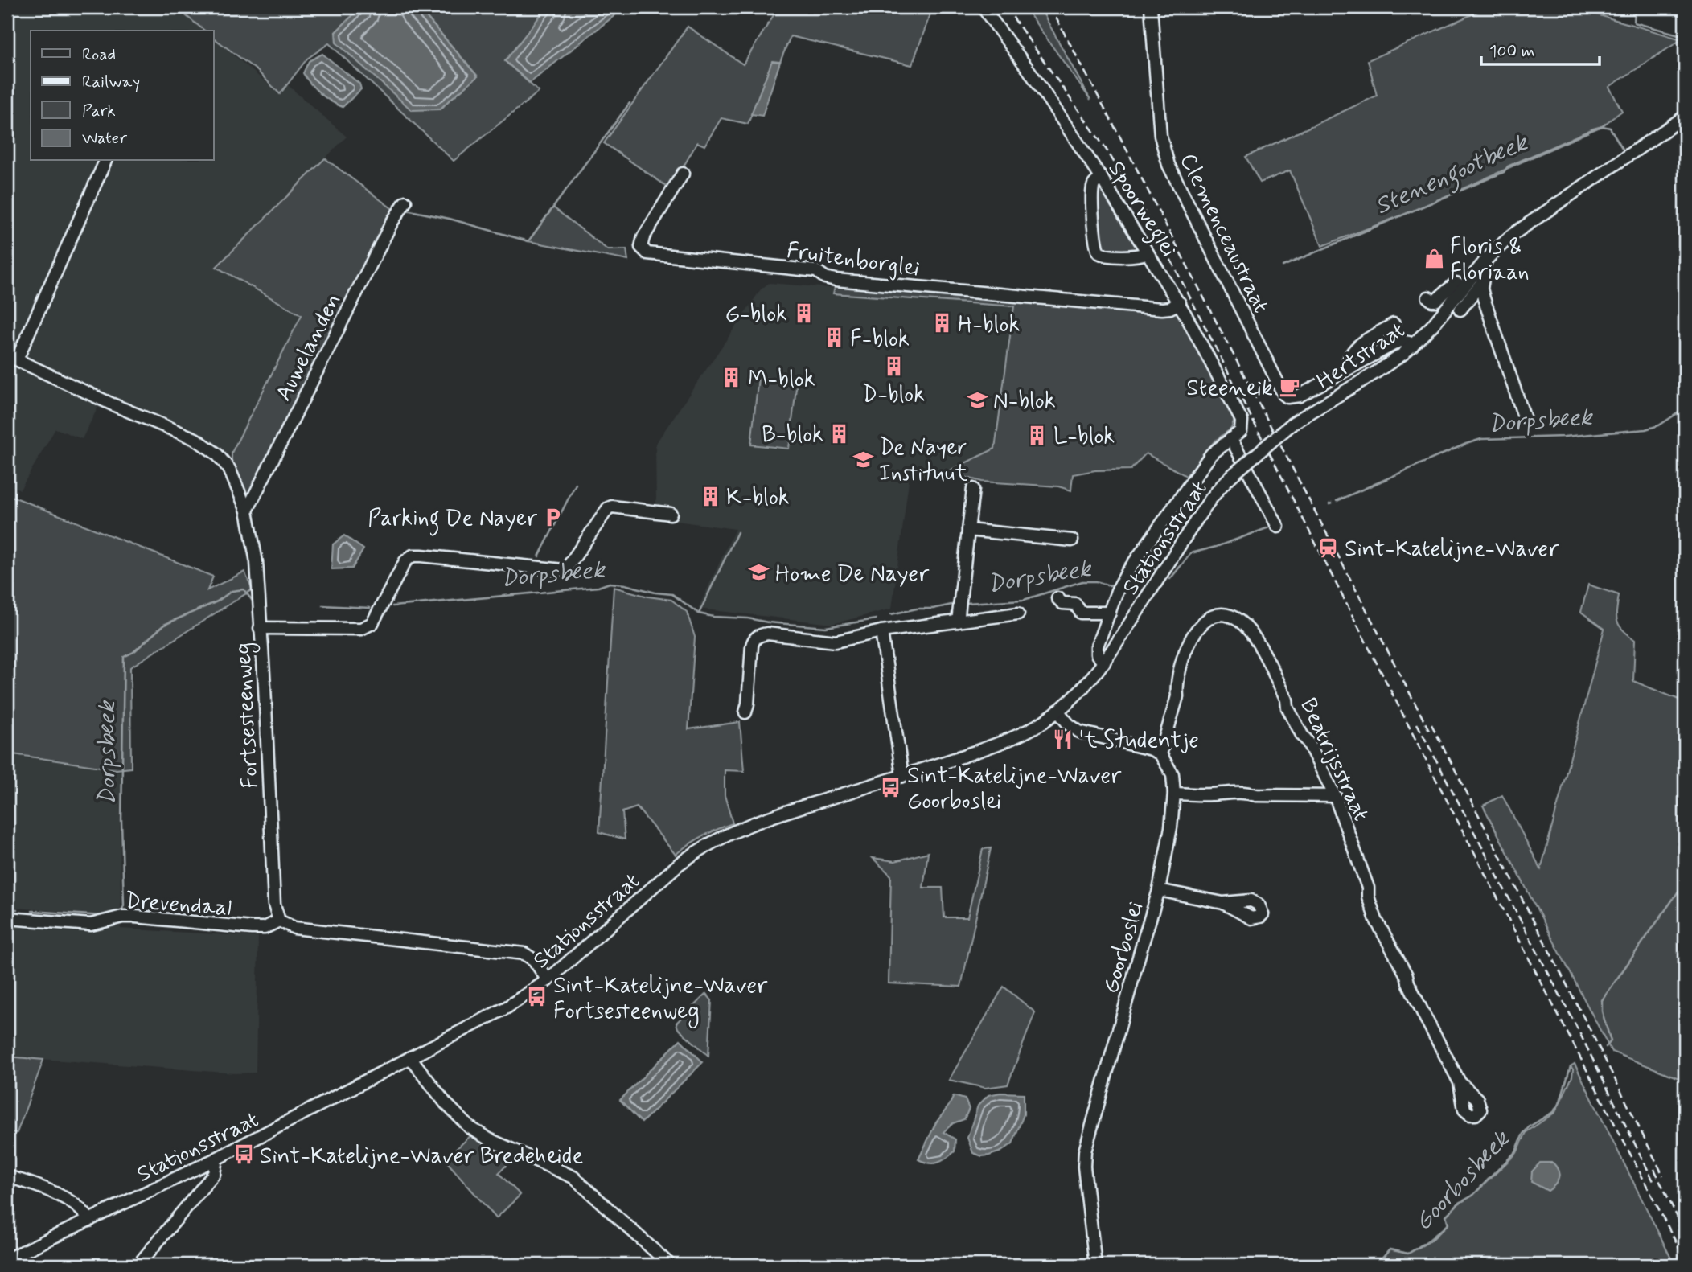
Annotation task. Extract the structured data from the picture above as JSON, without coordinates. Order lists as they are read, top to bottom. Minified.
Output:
{"streets":{"street":["Spoorweglei","Clemenceaustraat","Fruitenborglei","Auwelanden","Hertstraat","Stationsstraat","Fortsesteenweg","Beatrijsstraat","Drevendaal","Goorboslei"]},"crossings":[["Spoorweglei","Fruitenborglei"],["Spoorweglei","Stationsstraat"],["Clemenceaustraat","Hertstraat"],["Auwelanden","Fortsesteenweg"],["Hertstraat","Stationsstraat"],["Fortsesteenweg","Drevendaal"],["Beatrijsstraat","Goorboslei"]],"water":["Stenengootbeek","Dorpsbeek","Goorbosbeek"],"places":{"shop":["Floris & Floriaan"],"building":["G-blok","H-blok","F-blok","D-blok","M-blok","B-blok","L-blok","K-blok"],"cafe":["Steeneik"],"school or university":["N-blok","De Nayer Instituut","Home De Nayer"],"parking":["Parking De Nayer"],"station":["Sint-Katelijne-Waver"],"restaurant":["'t Studentje"],"bus stop":["Sint-Katelijne-Waver Goorboslei","Sint-Katelijne-Waver Fortsesteenweg","Sint-Katelijne-Waver Bredeheide"]},"legend":["Road","Railway","Park","Water"],"scale_bar":"100 m"}
